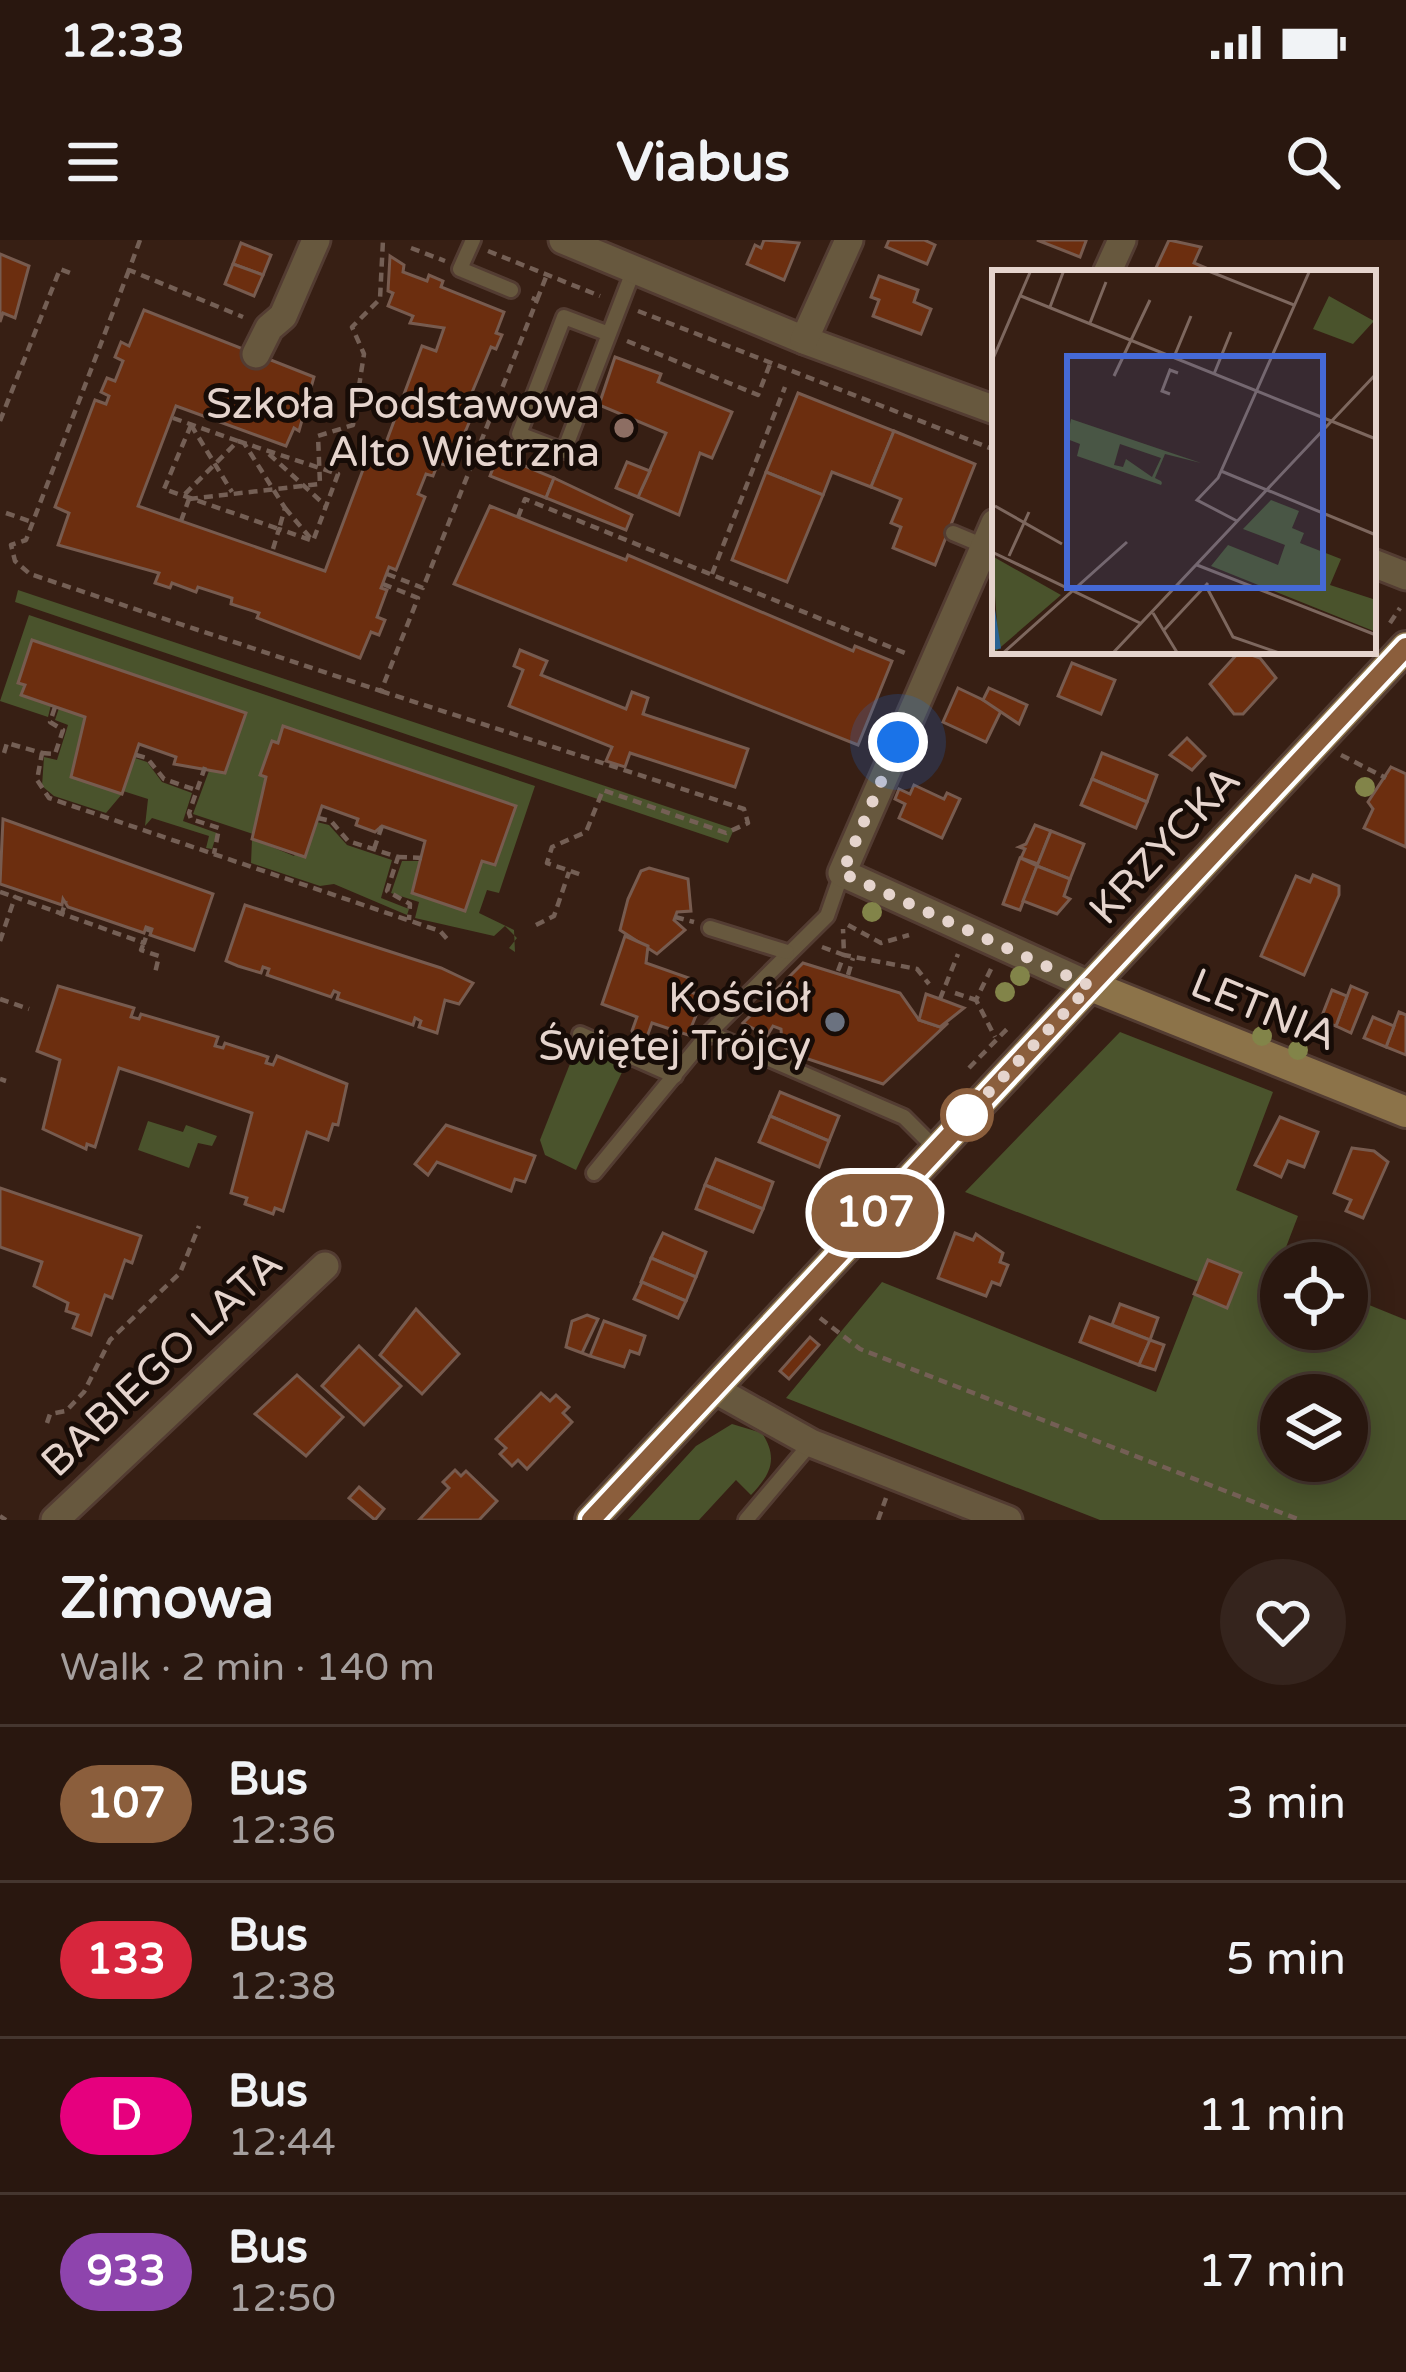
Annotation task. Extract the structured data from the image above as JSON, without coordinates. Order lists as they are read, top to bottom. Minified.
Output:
{"streets":{"street":["KRZYCKA","LETNIA","BABIEGO LATA"]},"crossings":[["KRZYCKA","LETNIA"]],"places":["Szkoła Podstawowa Alto Wietrzna","Kościół Świętej Trójcy"],"lines":["bus line 107"],"page":{"status":"12:33","header":"Viabus","on_map":"107","heading":["Zimowa","Walk · 2 min · 140 m"],"list":[{"mark":"107","name":"Bus","note":"12:36","value":"3 min"},{"mark":"133","name":"Bus","note":"12:38","value":"5 min"},{"mark":"D","name":"Bus","note":"12:44","value":"11 min"},{"mark":"933","name":"Bus","note":"12:50","value":"17 min"}]}}
